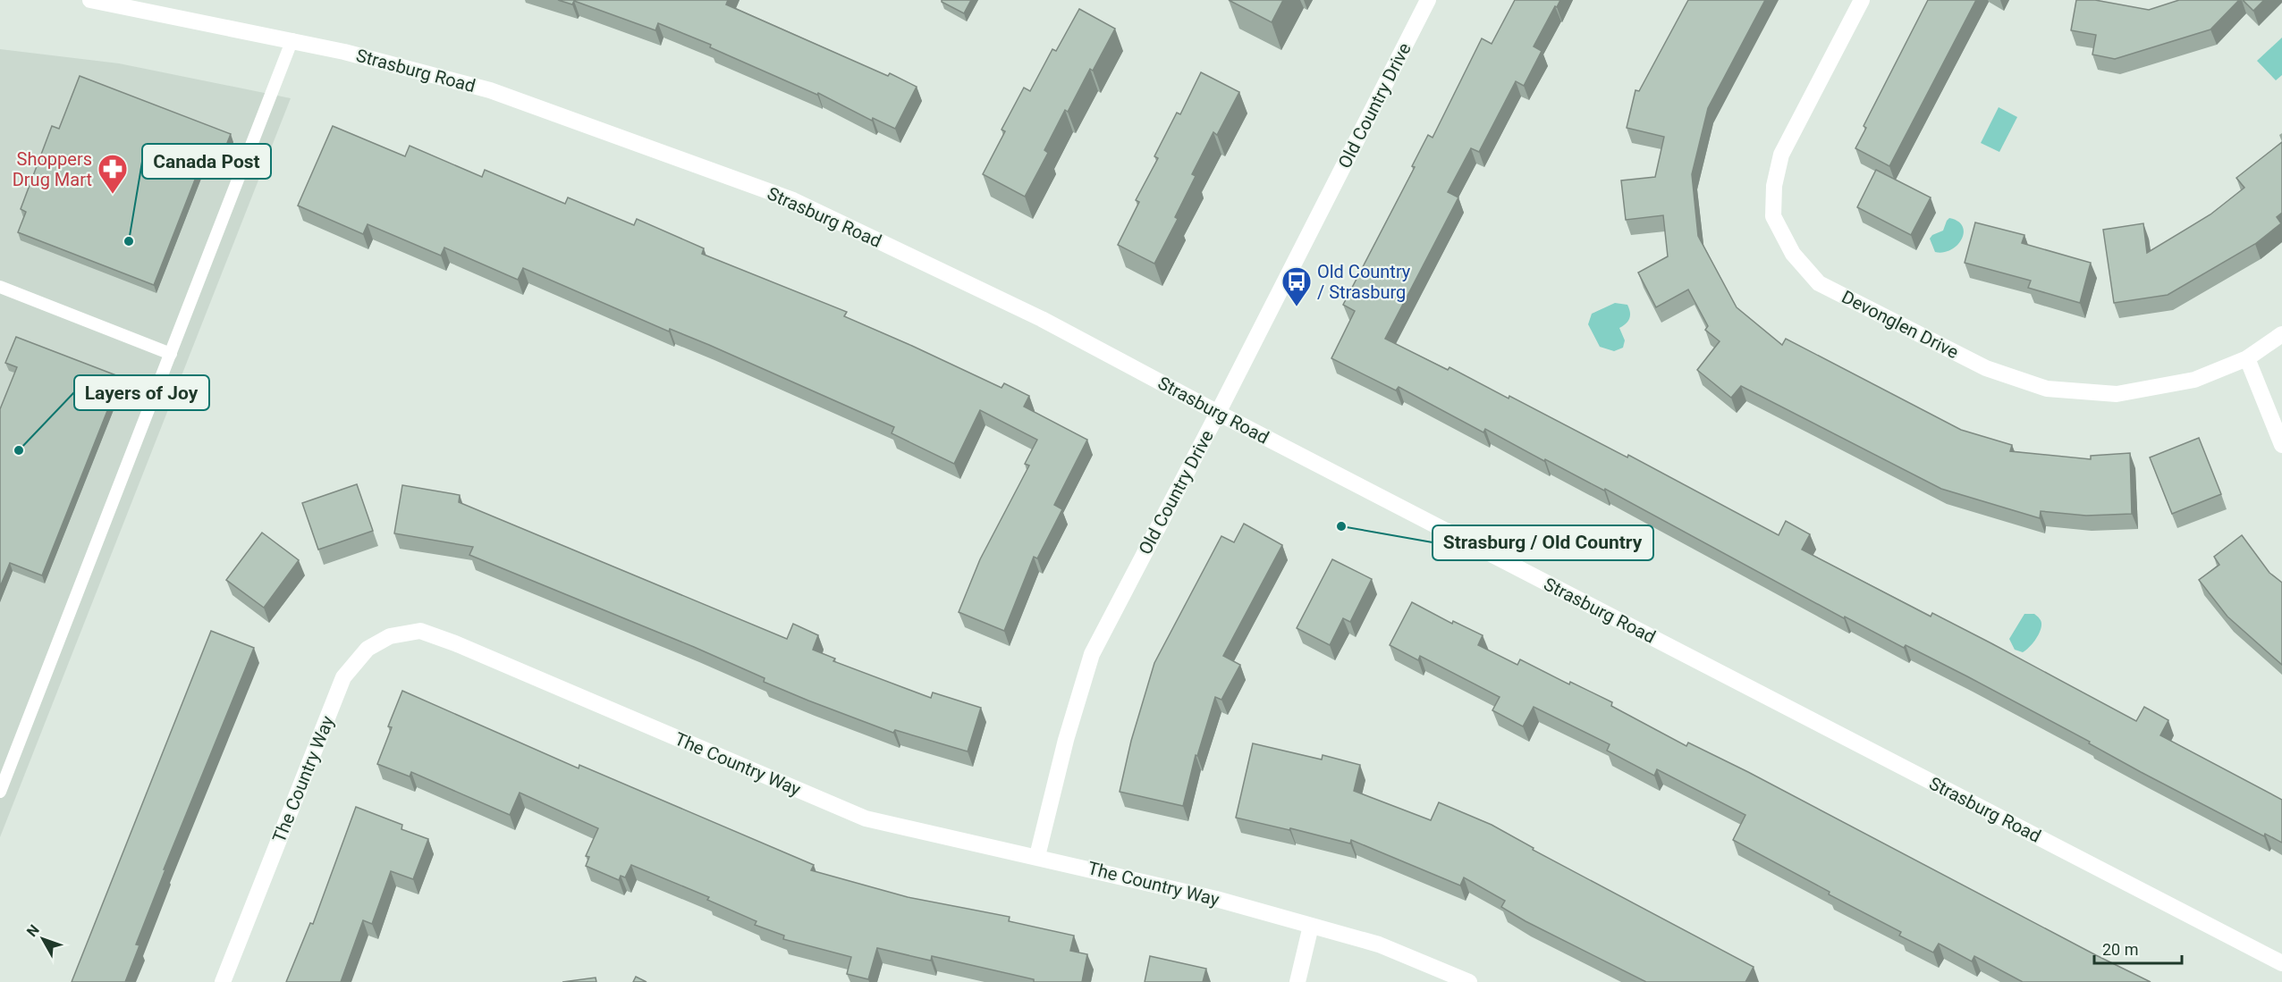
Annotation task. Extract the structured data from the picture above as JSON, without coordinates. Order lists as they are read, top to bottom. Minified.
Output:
{"streets":{"street":["Strasburg Road","Old Country Drive","Devonglen Drive","The Country Way"]},"crossings":[["Strasburg Road","Old Country Drive"],["Old Country Drive","The Country Way"]],"places":{"pharmacy":["Shoppers Drug Mart"],"other":["Canada Post","Layers of Joy","Strasburg / Old Country"],"bus stop":["Old Country / Strasburg"]},"scale_bar":"20 m","north":"top left"}
